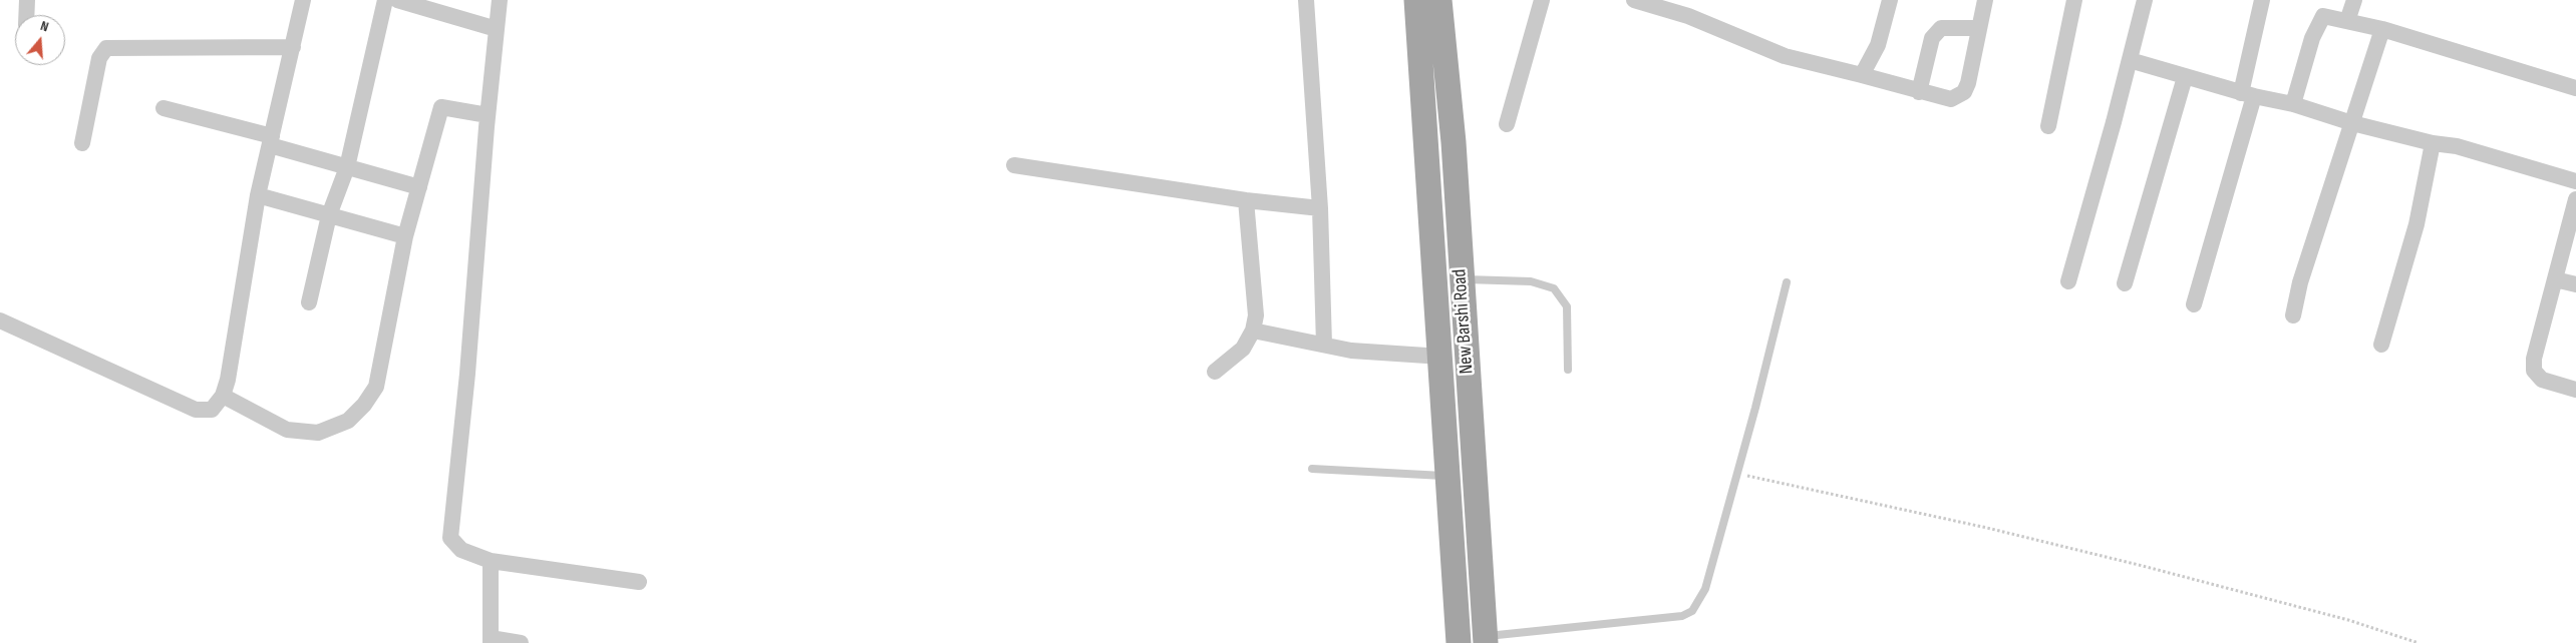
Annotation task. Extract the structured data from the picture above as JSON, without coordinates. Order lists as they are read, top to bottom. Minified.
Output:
{"streets":{"main road":["New Barshi Road"]},"north":"top"}
